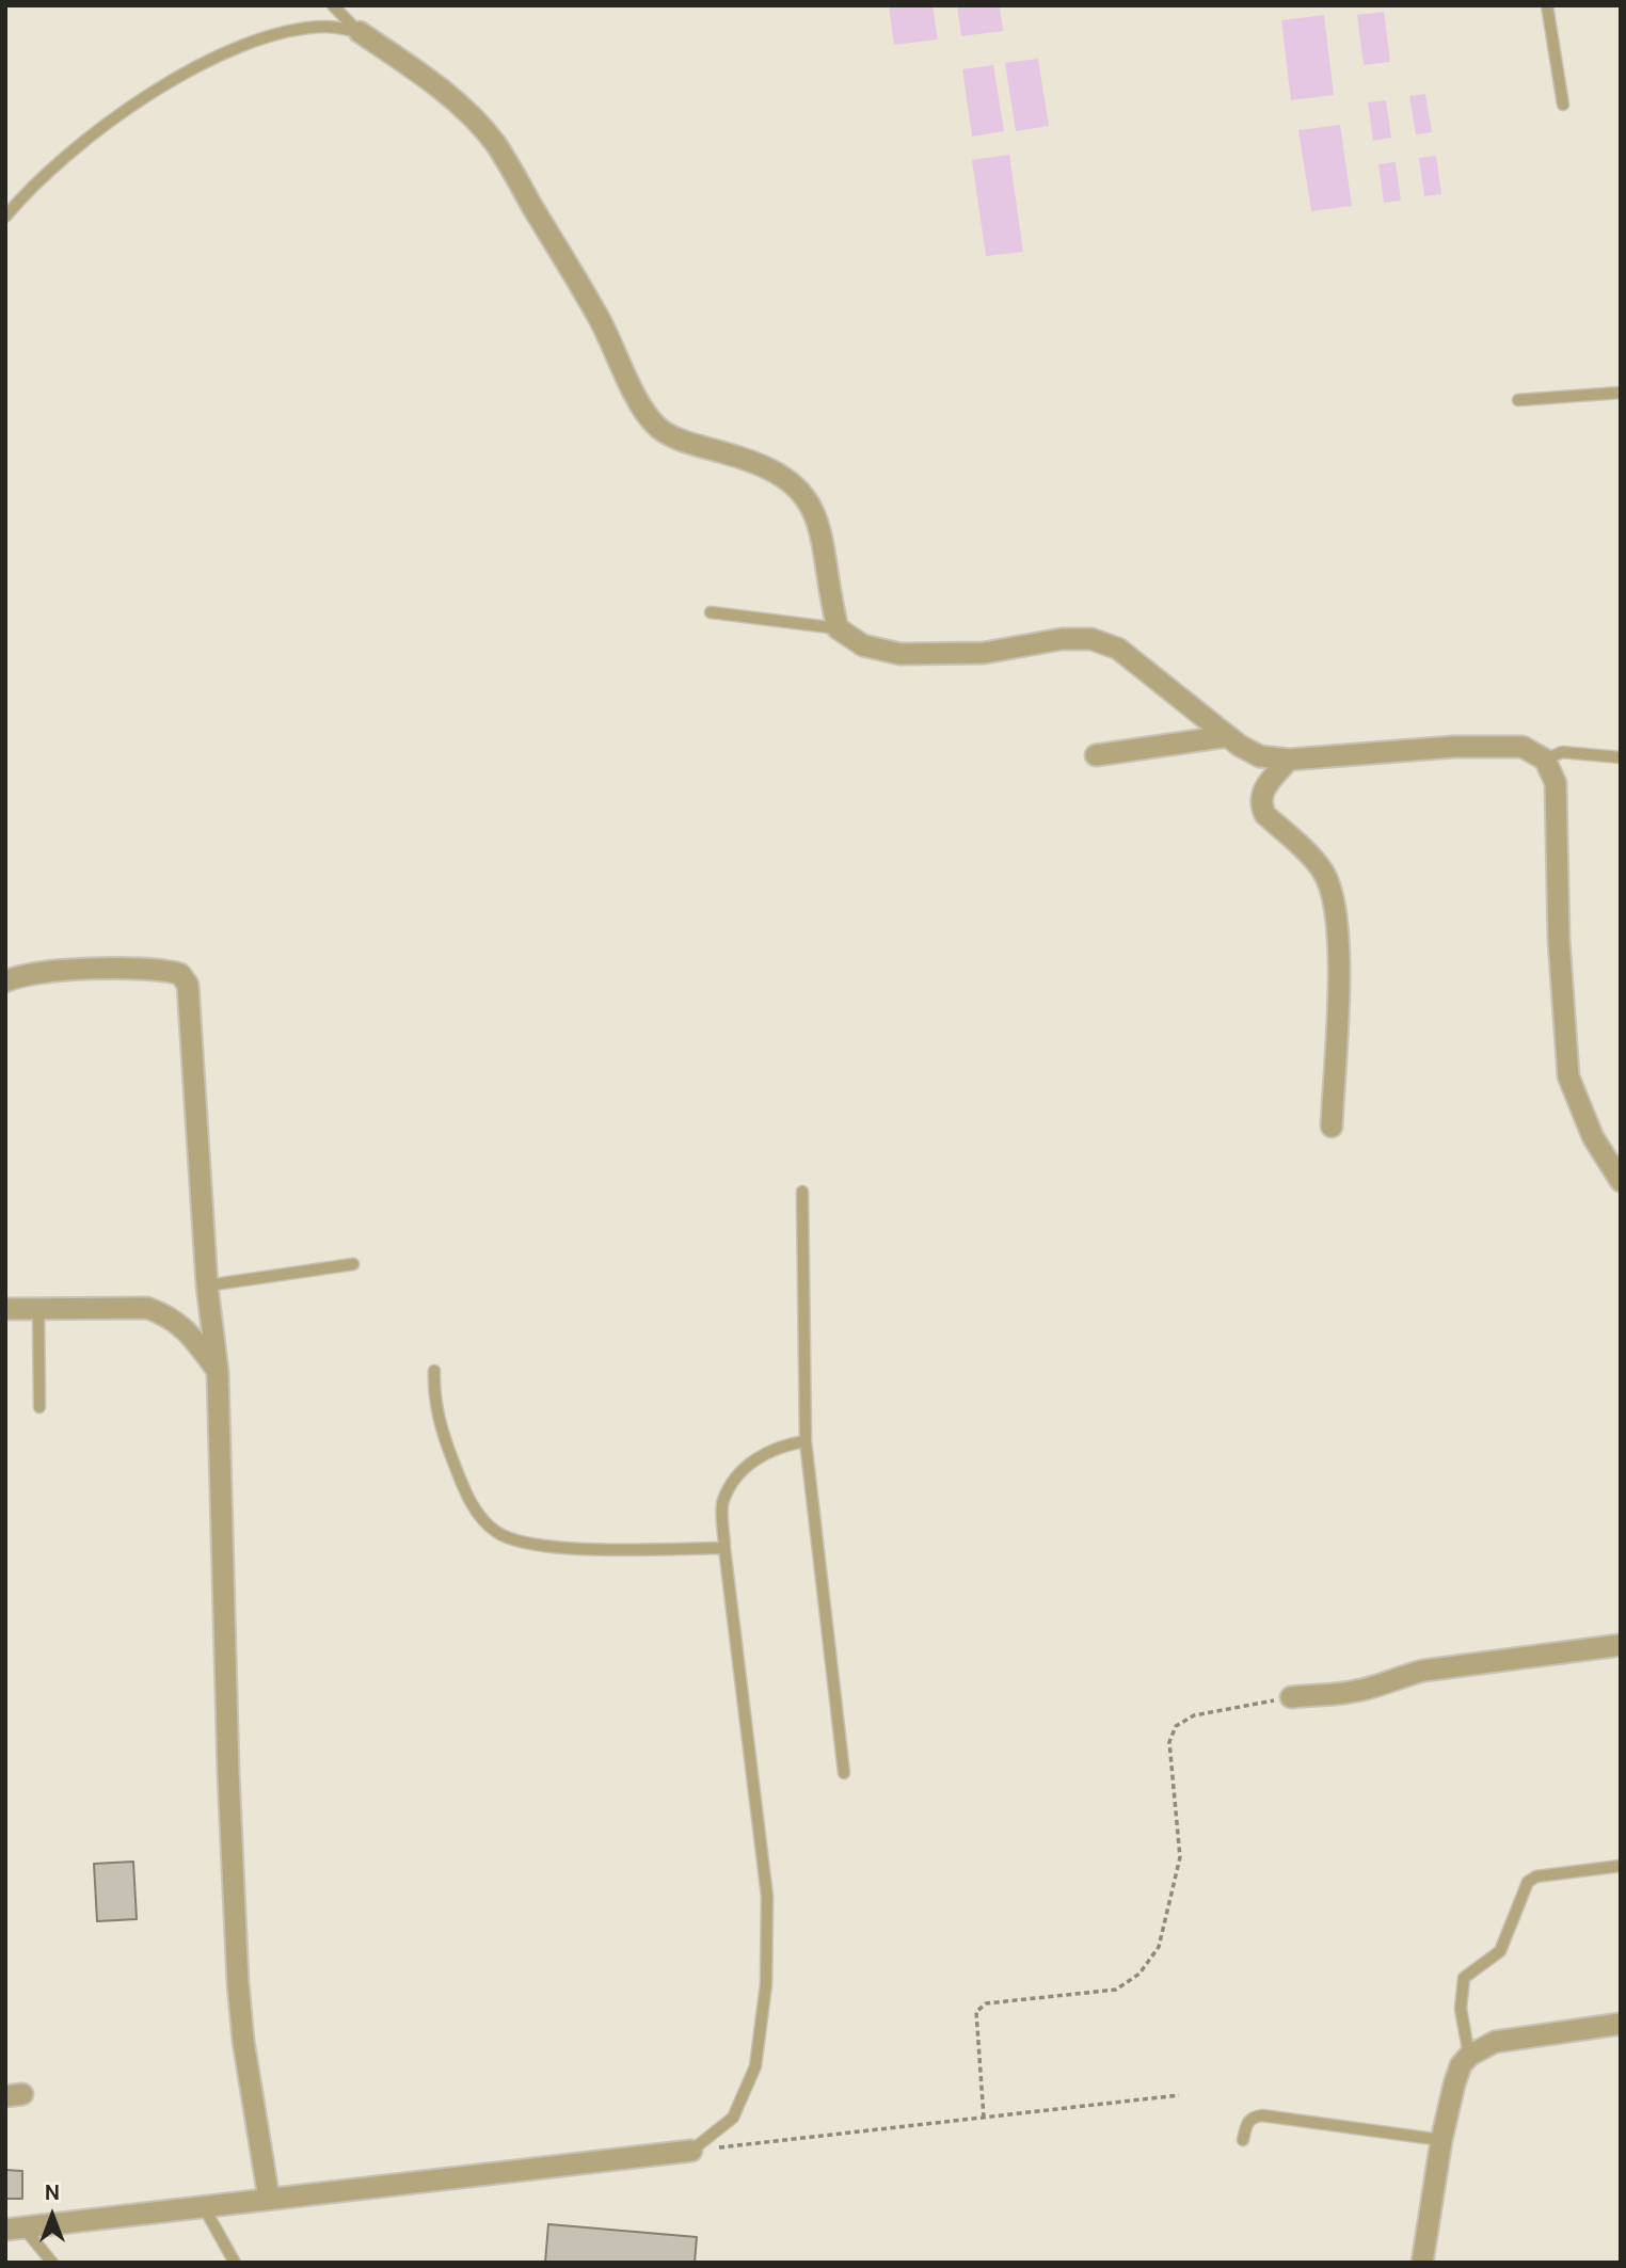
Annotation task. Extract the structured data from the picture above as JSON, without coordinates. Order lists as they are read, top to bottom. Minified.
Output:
{"north":"top"}
